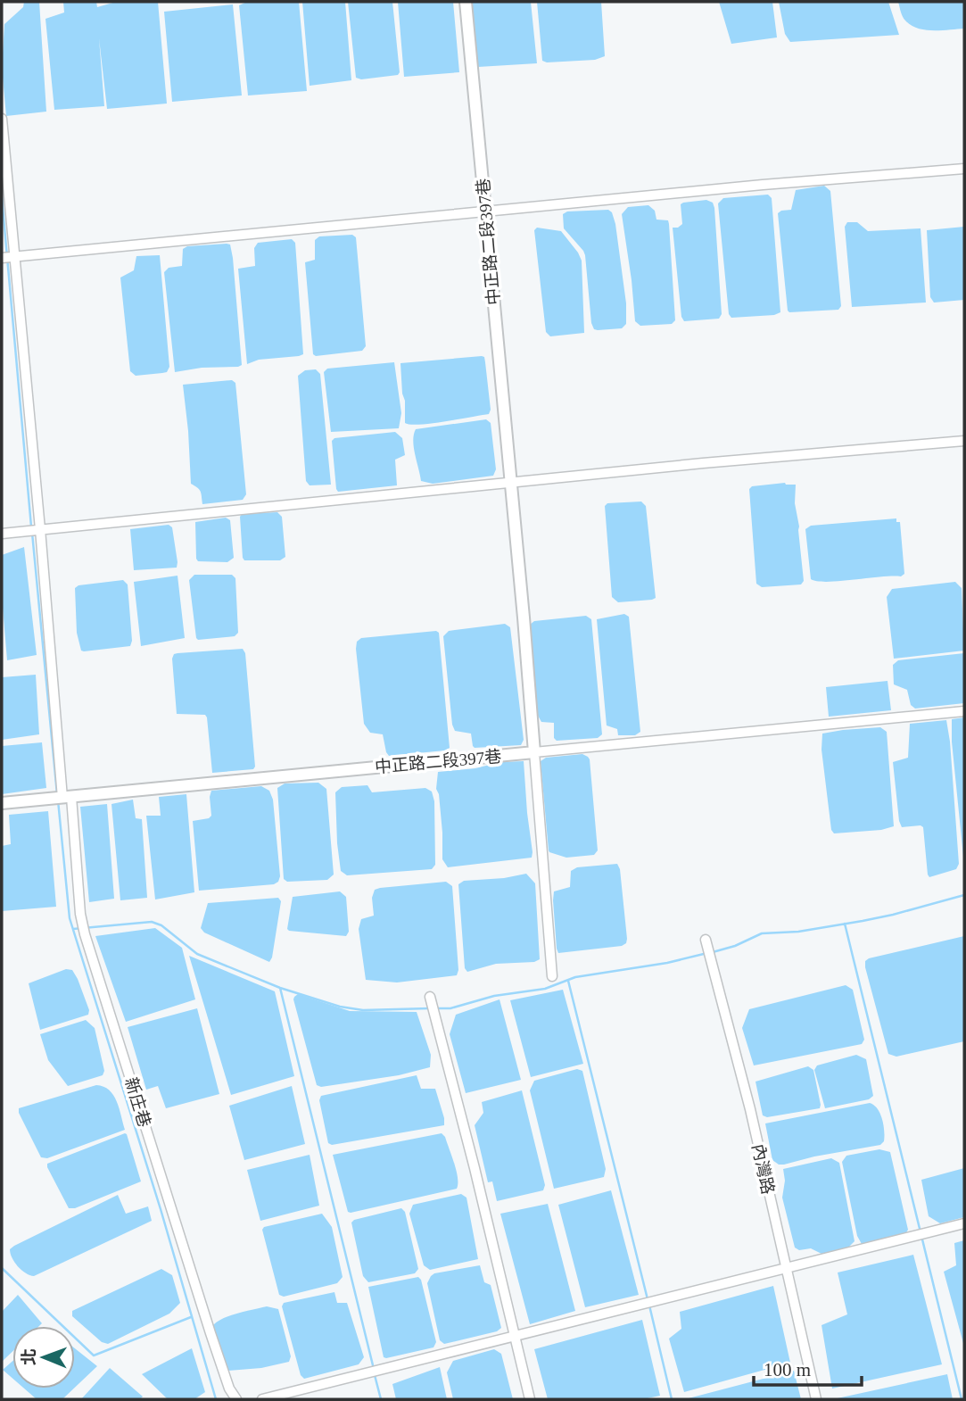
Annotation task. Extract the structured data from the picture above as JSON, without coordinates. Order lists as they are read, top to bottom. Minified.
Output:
{"streets":{"street":["中正路二段397巷","新庄巷","內灣路"]},"crossings":[["中正路二段397巷","新庄巷"]],"scale_bar":"100 m","north":"left"}
